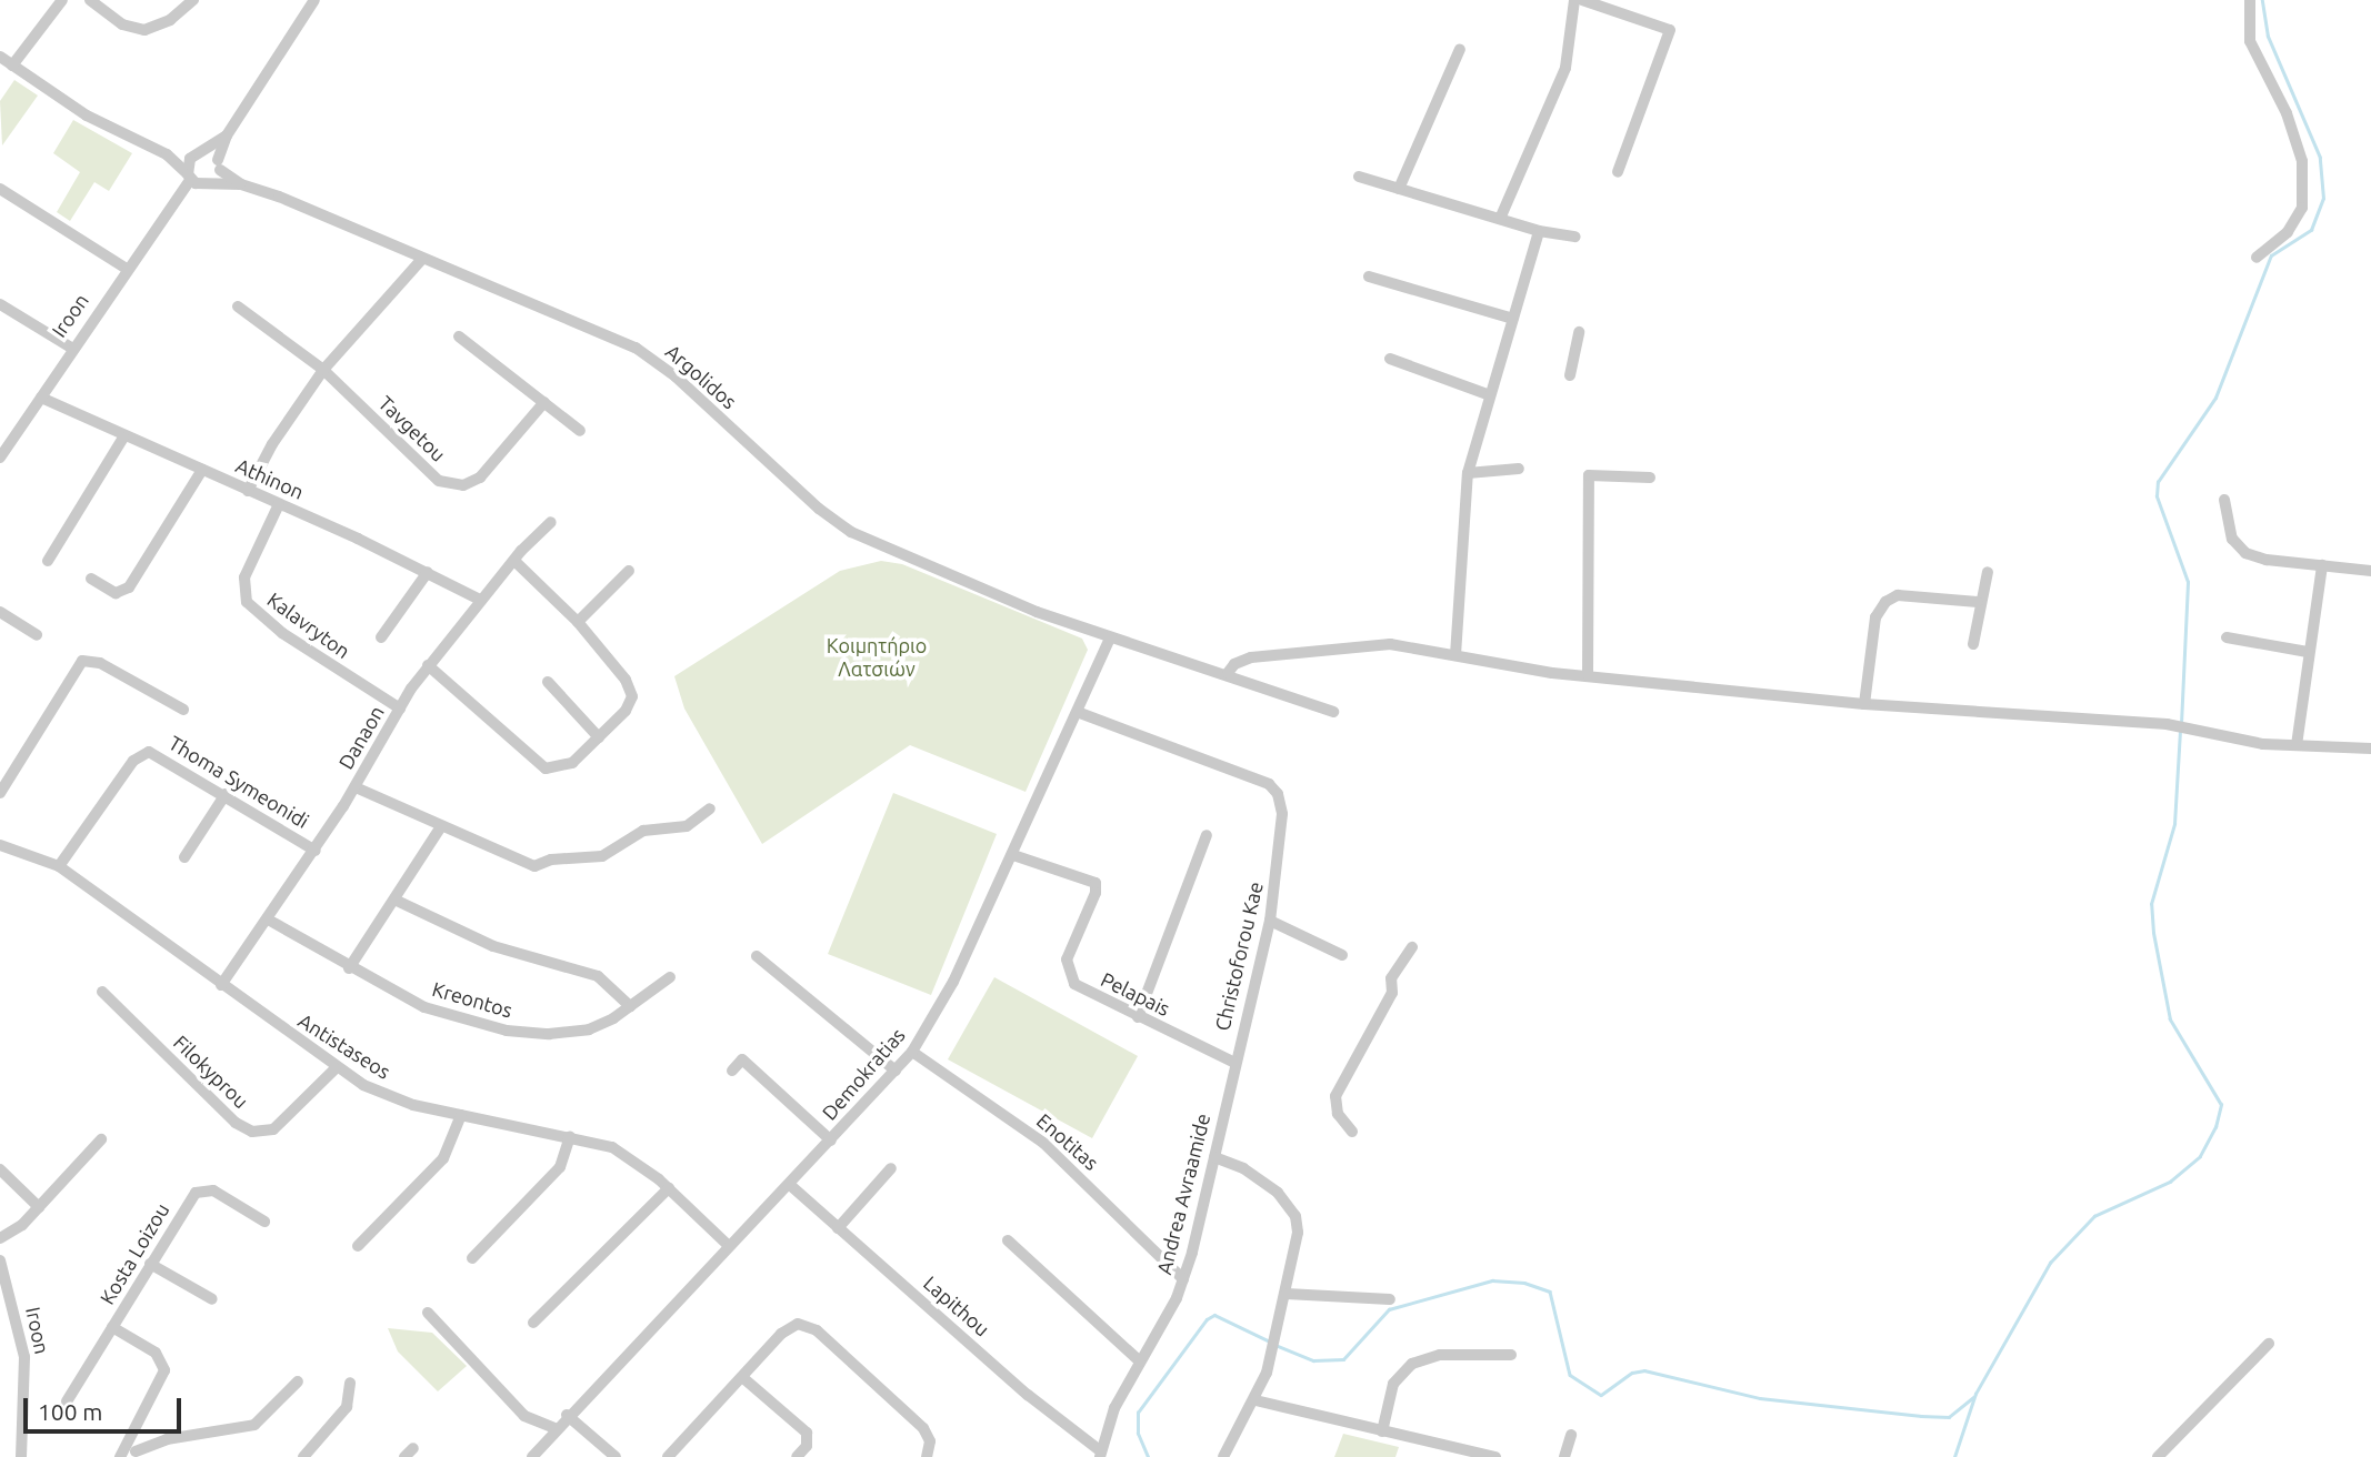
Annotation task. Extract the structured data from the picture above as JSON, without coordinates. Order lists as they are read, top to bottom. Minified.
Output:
{"streets":{"street":["Iroon","Argolidos","Tavgetou","Athinon","Kalavryton","Danaon","Thoma Symeonidi","Christoforou Kae","Pelapais","Kreontos","Antistaseos","Filokyprou","Demokratias","Enotitas","Andrea Avraamide","Kosta Loizou","Lapithou"]},"crossings":[["Iroon","Argolidos"],["Iroon","Athinon"],["Argolidos","Demokratias"],["Athinon","Kalavryton"],["Athinon","Danaon"],["Kalavryton","Danaon"],["Danaon","Thoma Symeonidi"],["Danaon","Kreontos"],["Danaon","Antistaseos"],["Thoma Symeonidi","Antistaseos"],["Christoforou Kae","Pelapais"],["Christoforou Kae","Demokratias"],["Christoforou Kae","Andrea Avraamide"],["Pelapais","Demokratias"],["Pelapais","Andrea Avraamide"],["Antistaseos","Filokyprou"],["Antistaseos","Demokratias"],["Demokratias","Enotitas"],["Demokratias","Lapithou"],["Enotitas","Andrea Avraamide"],["Andrea Avraamide","Lapithou"]],"parks":["Κοιμητήριο Λατσιών"],"scale_bar":"100 m"}
